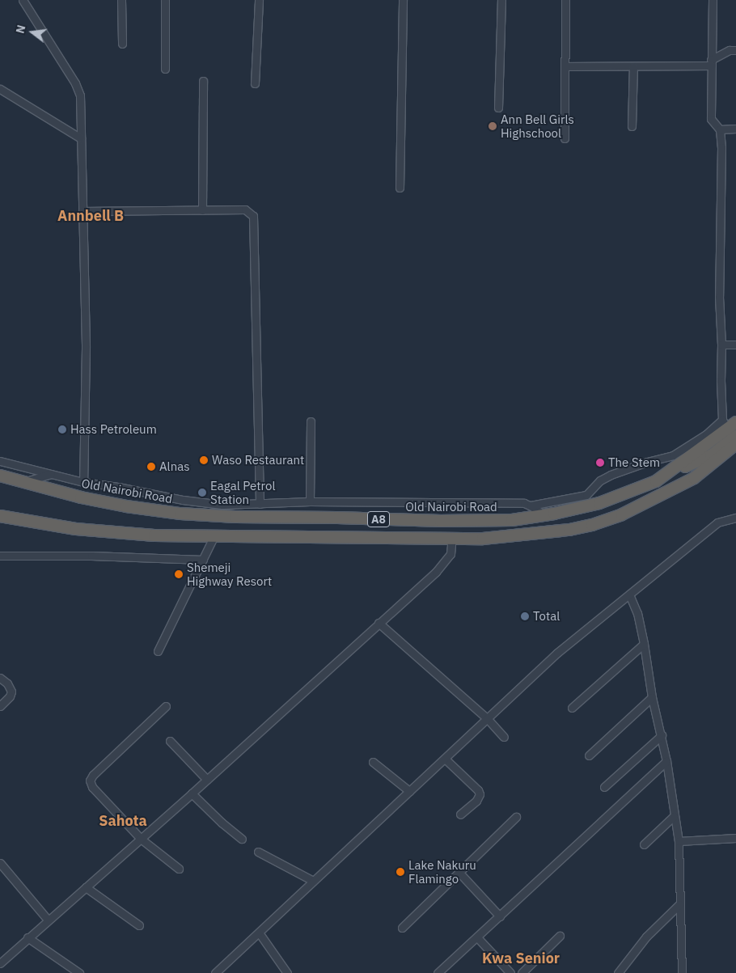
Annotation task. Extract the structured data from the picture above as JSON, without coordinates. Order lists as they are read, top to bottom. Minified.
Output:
{"streets":{"highway":["Old Nairobi Road","A8"]},"districts":["Annbell B","Sahota","Kwa Senior"],"places":["Ann Bell Girls Highschool","Hass Petroleum","Waso Restaurant","The Stem","Alnas","Eagal Petrol Station","Shemeji Highway Resort","Total","Lake Nakuru Flamingo"],"north":"left"}
